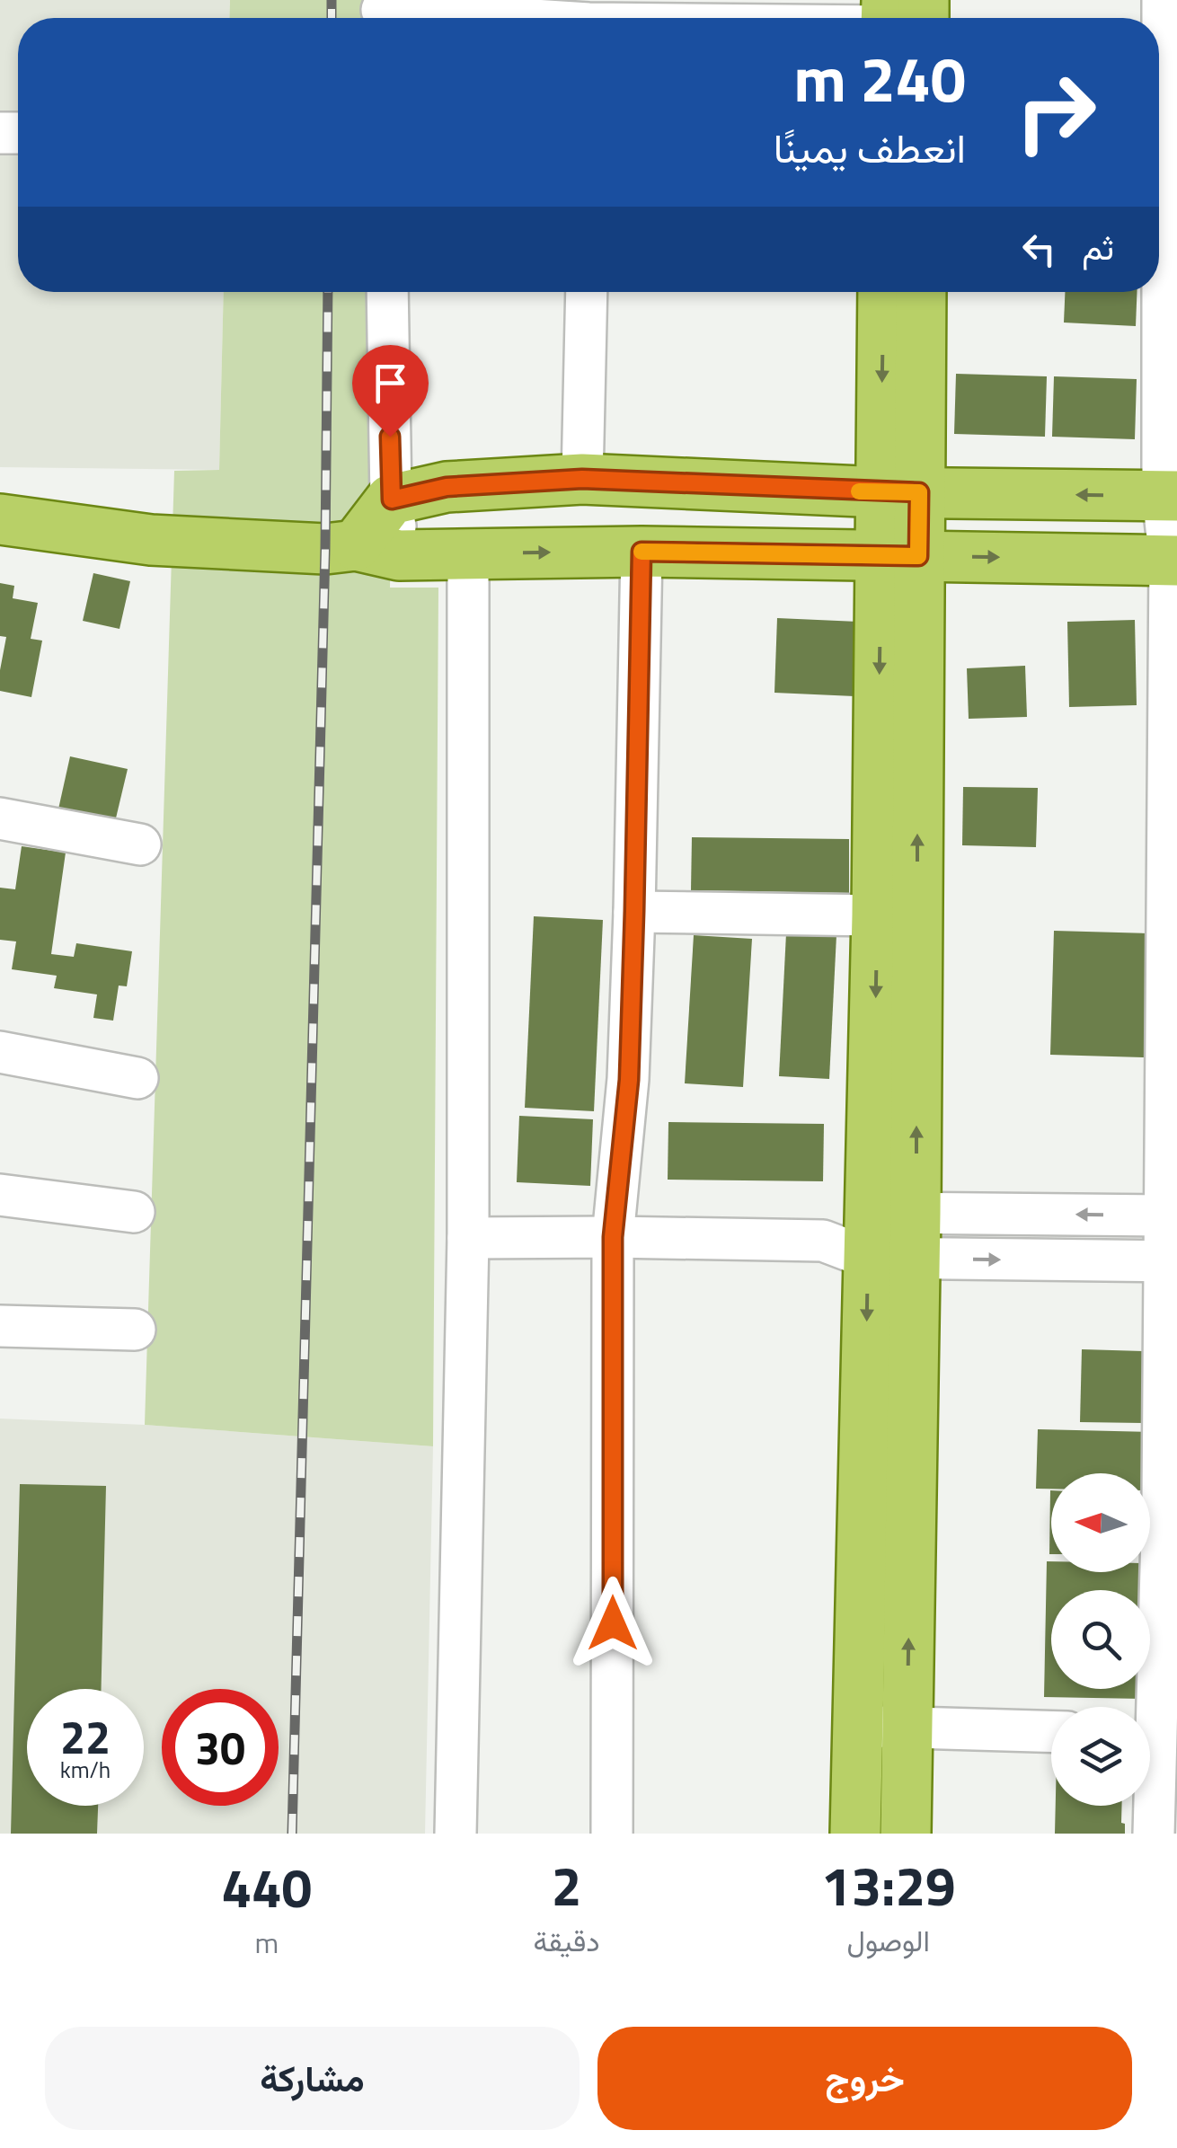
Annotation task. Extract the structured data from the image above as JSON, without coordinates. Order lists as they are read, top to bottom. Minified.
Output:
{"north":"left","page":{"turn":["240 m","انعطف يمينًا"],"then":"ثم","speed":"22 km/h","limit":"30","eta":["13:29","الوصول","2","دقيقة","440","m"],"buttons":["خروج","مشاركة"]}}
